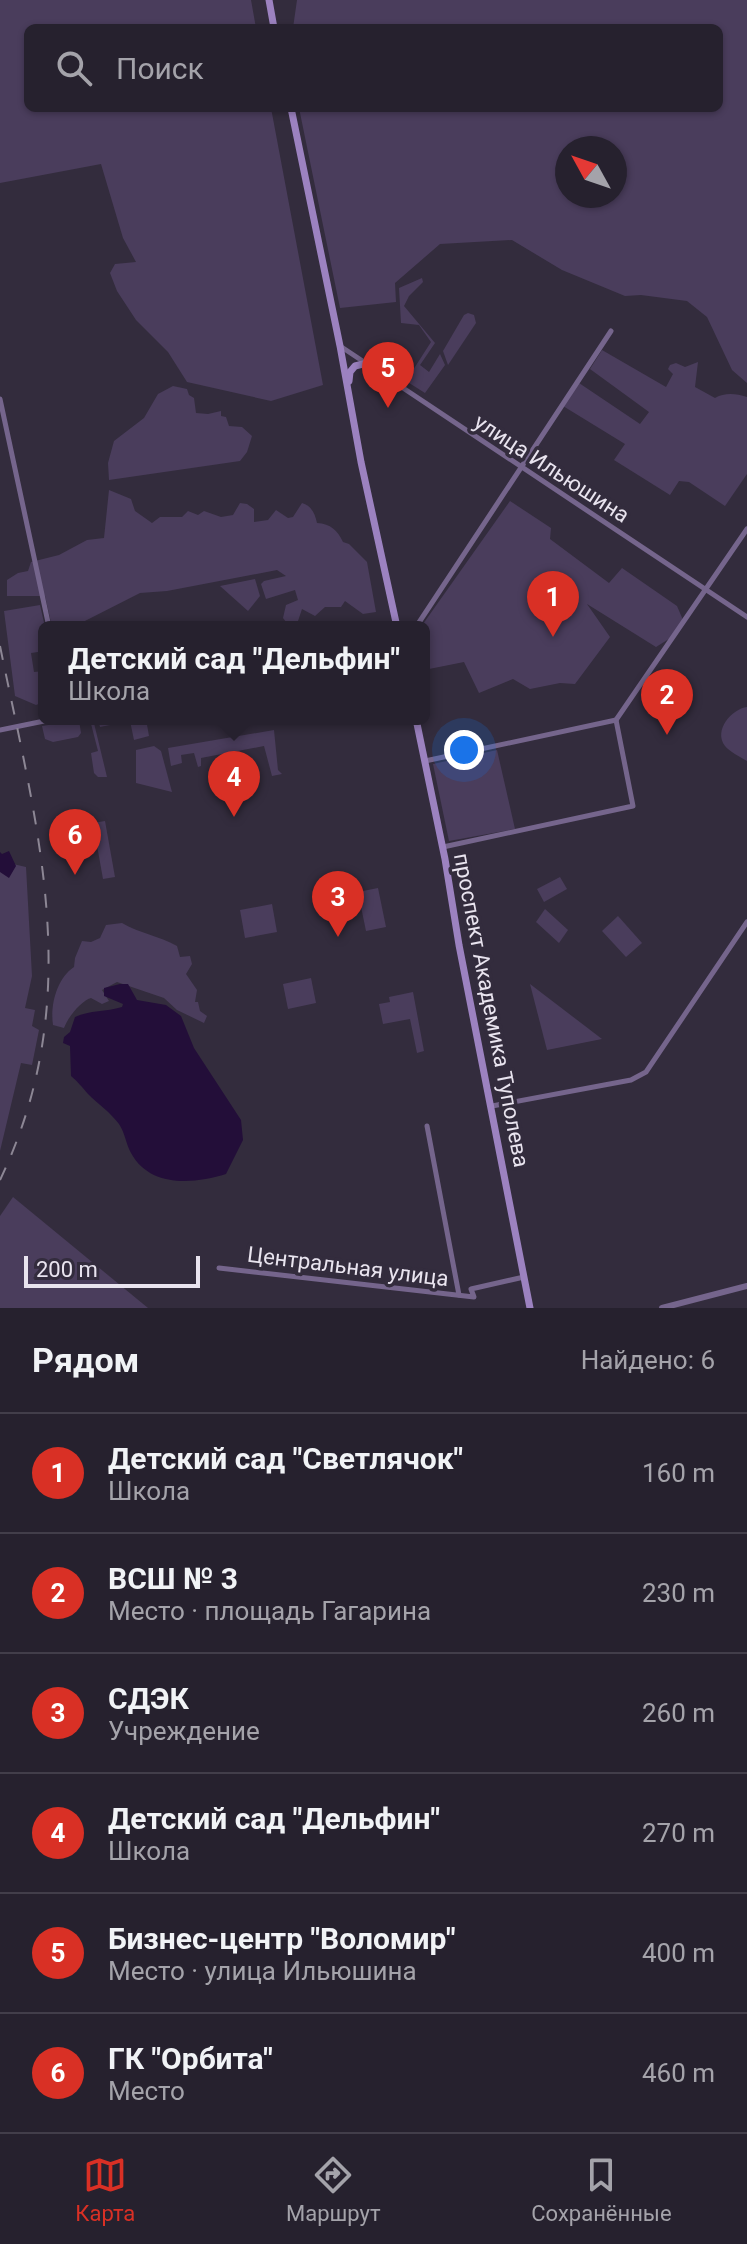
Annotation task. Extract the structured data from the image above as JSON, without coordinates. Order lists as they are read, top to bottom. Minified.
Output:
{"streets":{"main road":["проспект Академика Туполева"],"street":["улица Ильюшина","Центральная улица"]},"crossings":[["проспект Академика Туполева","Центральная улица"]],"scale_bar":"200 m","north":"top left","page":{"search":"Поиск","pins":["5","1","2","4","6","3"],"popup":["Детский сад \"Дельфин\"","Школа"],"scale":"200 m","heading":["Рядом","Найдено: 6"],"list":[{"mark":"1","name":"Детский сад \"Светлячок\"","note":"Школа","value":"160 m"},{"mark":"2","name":"ВСШ № 3","note":"Место · площадь Гагарина","value":"230 m"},{"mark":"3","name":"СДЭК","note":"Учреждение","value":"260 m"},{"mark":"4","name":"Детский сад \"Дельфин\"","note":"Школа","value":"270 m"},{"mark":"5","name":"Бизнес-центр \"Воломир\"","note":"Место · улица Ильюшина","value":"400 m"},{"mark":"6","name":"ГК \"Орбита\"","note":"Место","value":"460 m"}],"nav":["Карта","Маршрут","Сохранённые"]}}
